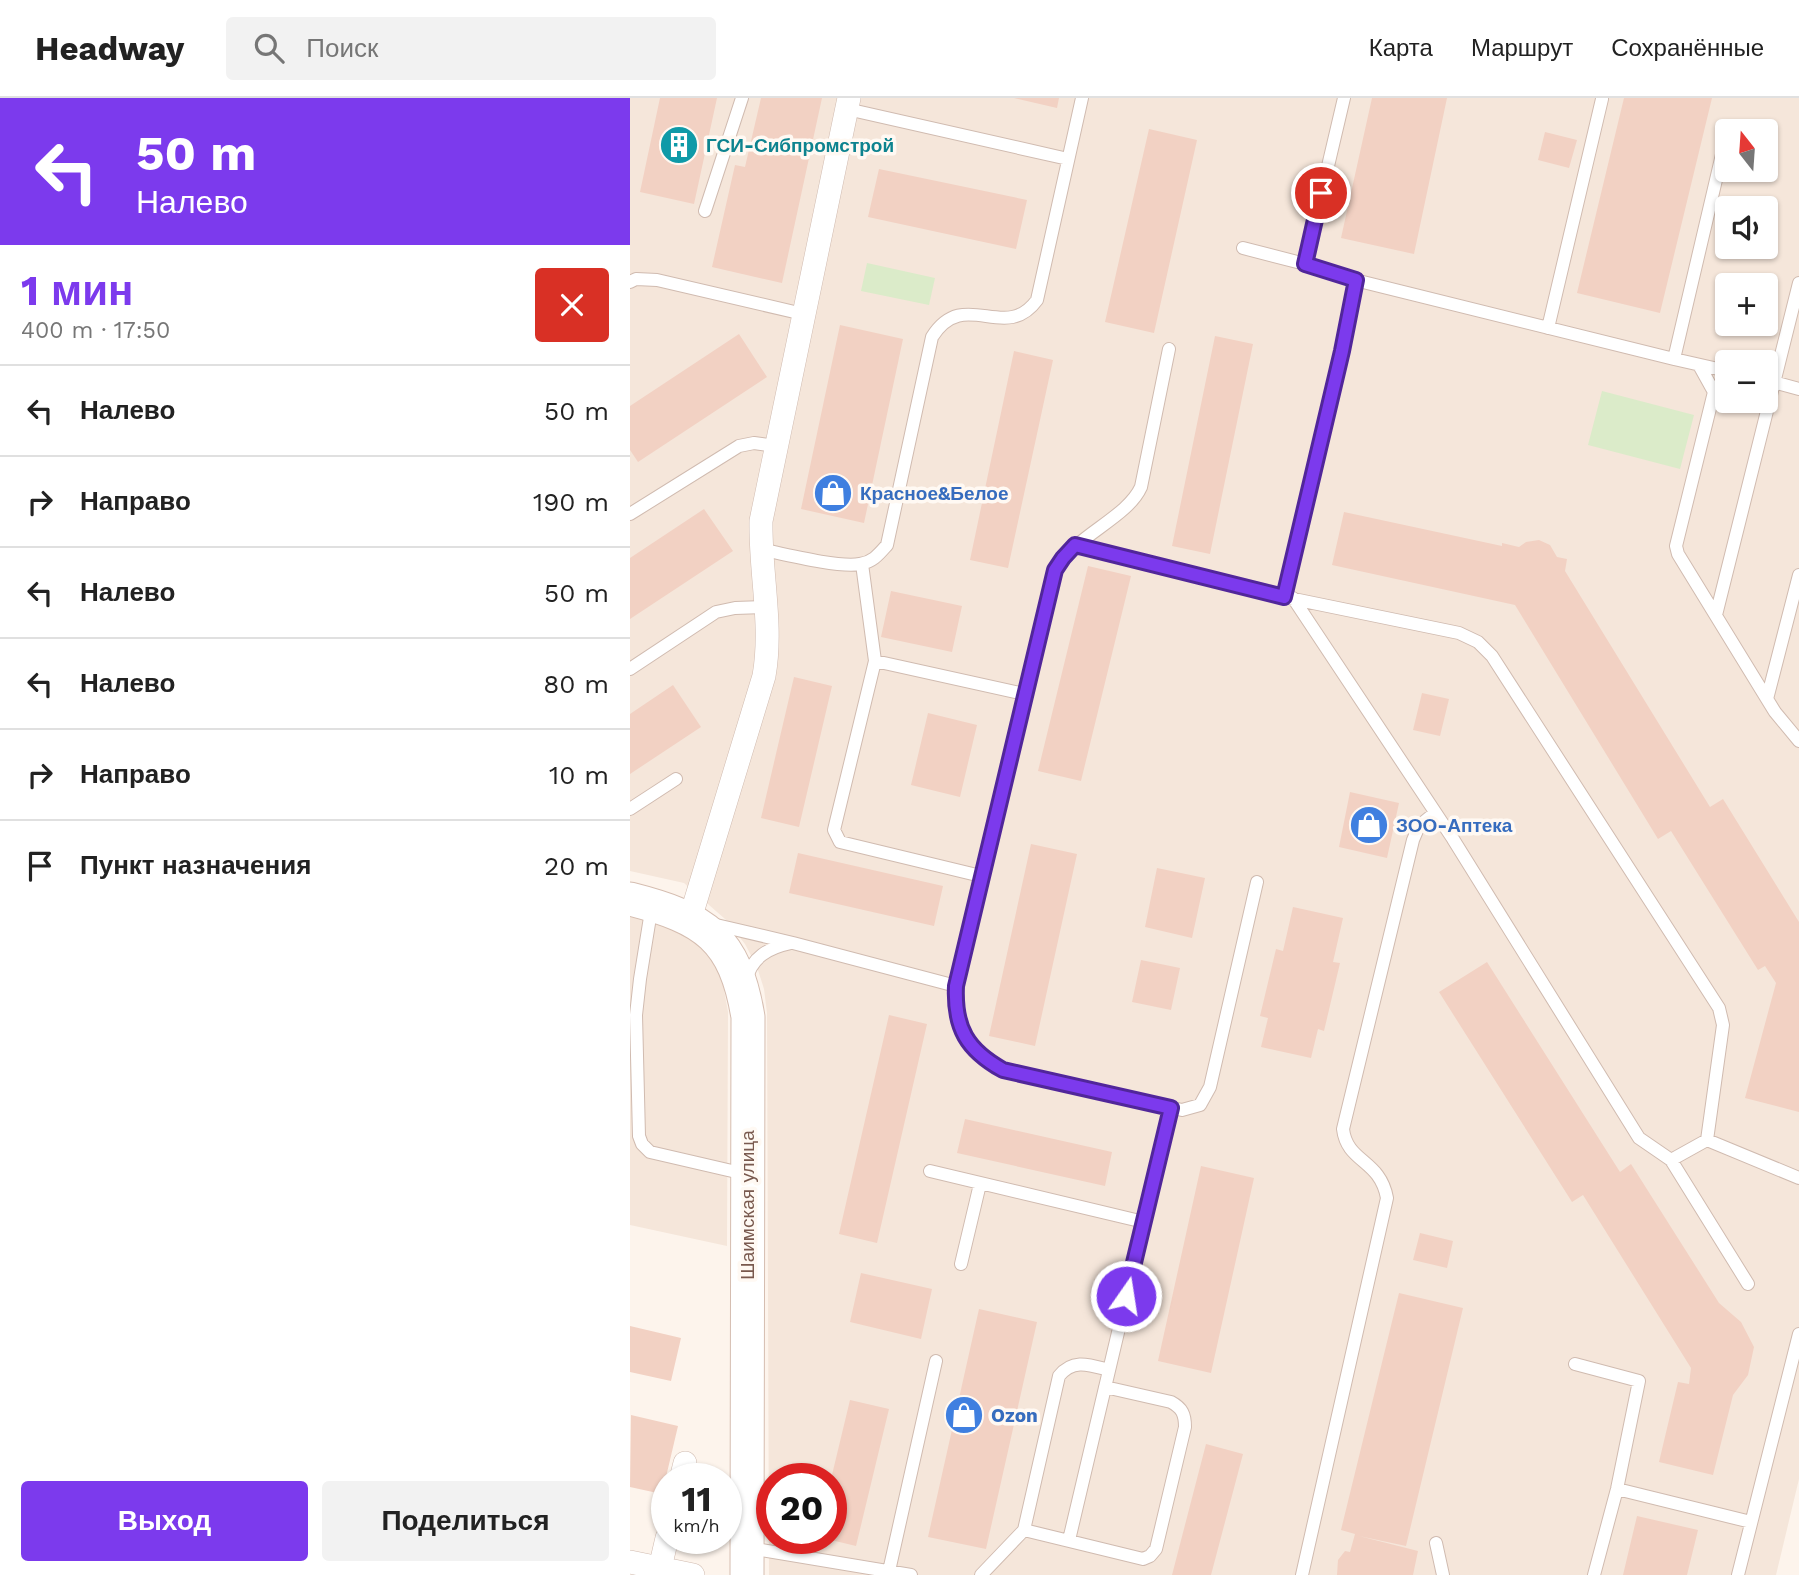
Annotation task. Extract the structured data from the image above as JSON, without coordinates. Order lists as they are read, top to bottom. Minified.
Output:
{"streets":{"main road":["Шаимская улица"]},"places":{"building":["ГСИ-Сибпромстрой"],"shop":["Красное&Белое","ЗОО-Аптека","Ozon"]},"north":"top","page":{"header":"Headway","search":"Поиск","nav":["Карта","Маршрут","Сохранённые"],"turn":["50 m","Налево"],"map_buttons":["+","−"],"heading":["1 мин","400 m · 17:50"],"list":[{"name":"Налево","value":"50 m"},{"name":"Направо","value":"190 m"},{"name":"Налево","value":"50 m"},{"name":"Налево","value":"80 m"},{"name":"Направо","value":"10 m"},{"name":"Пункт назначения","value":"20 m"}],"speed":"11 km/h","limit":"20","buttons":["Выход","Поделиться"]}}
